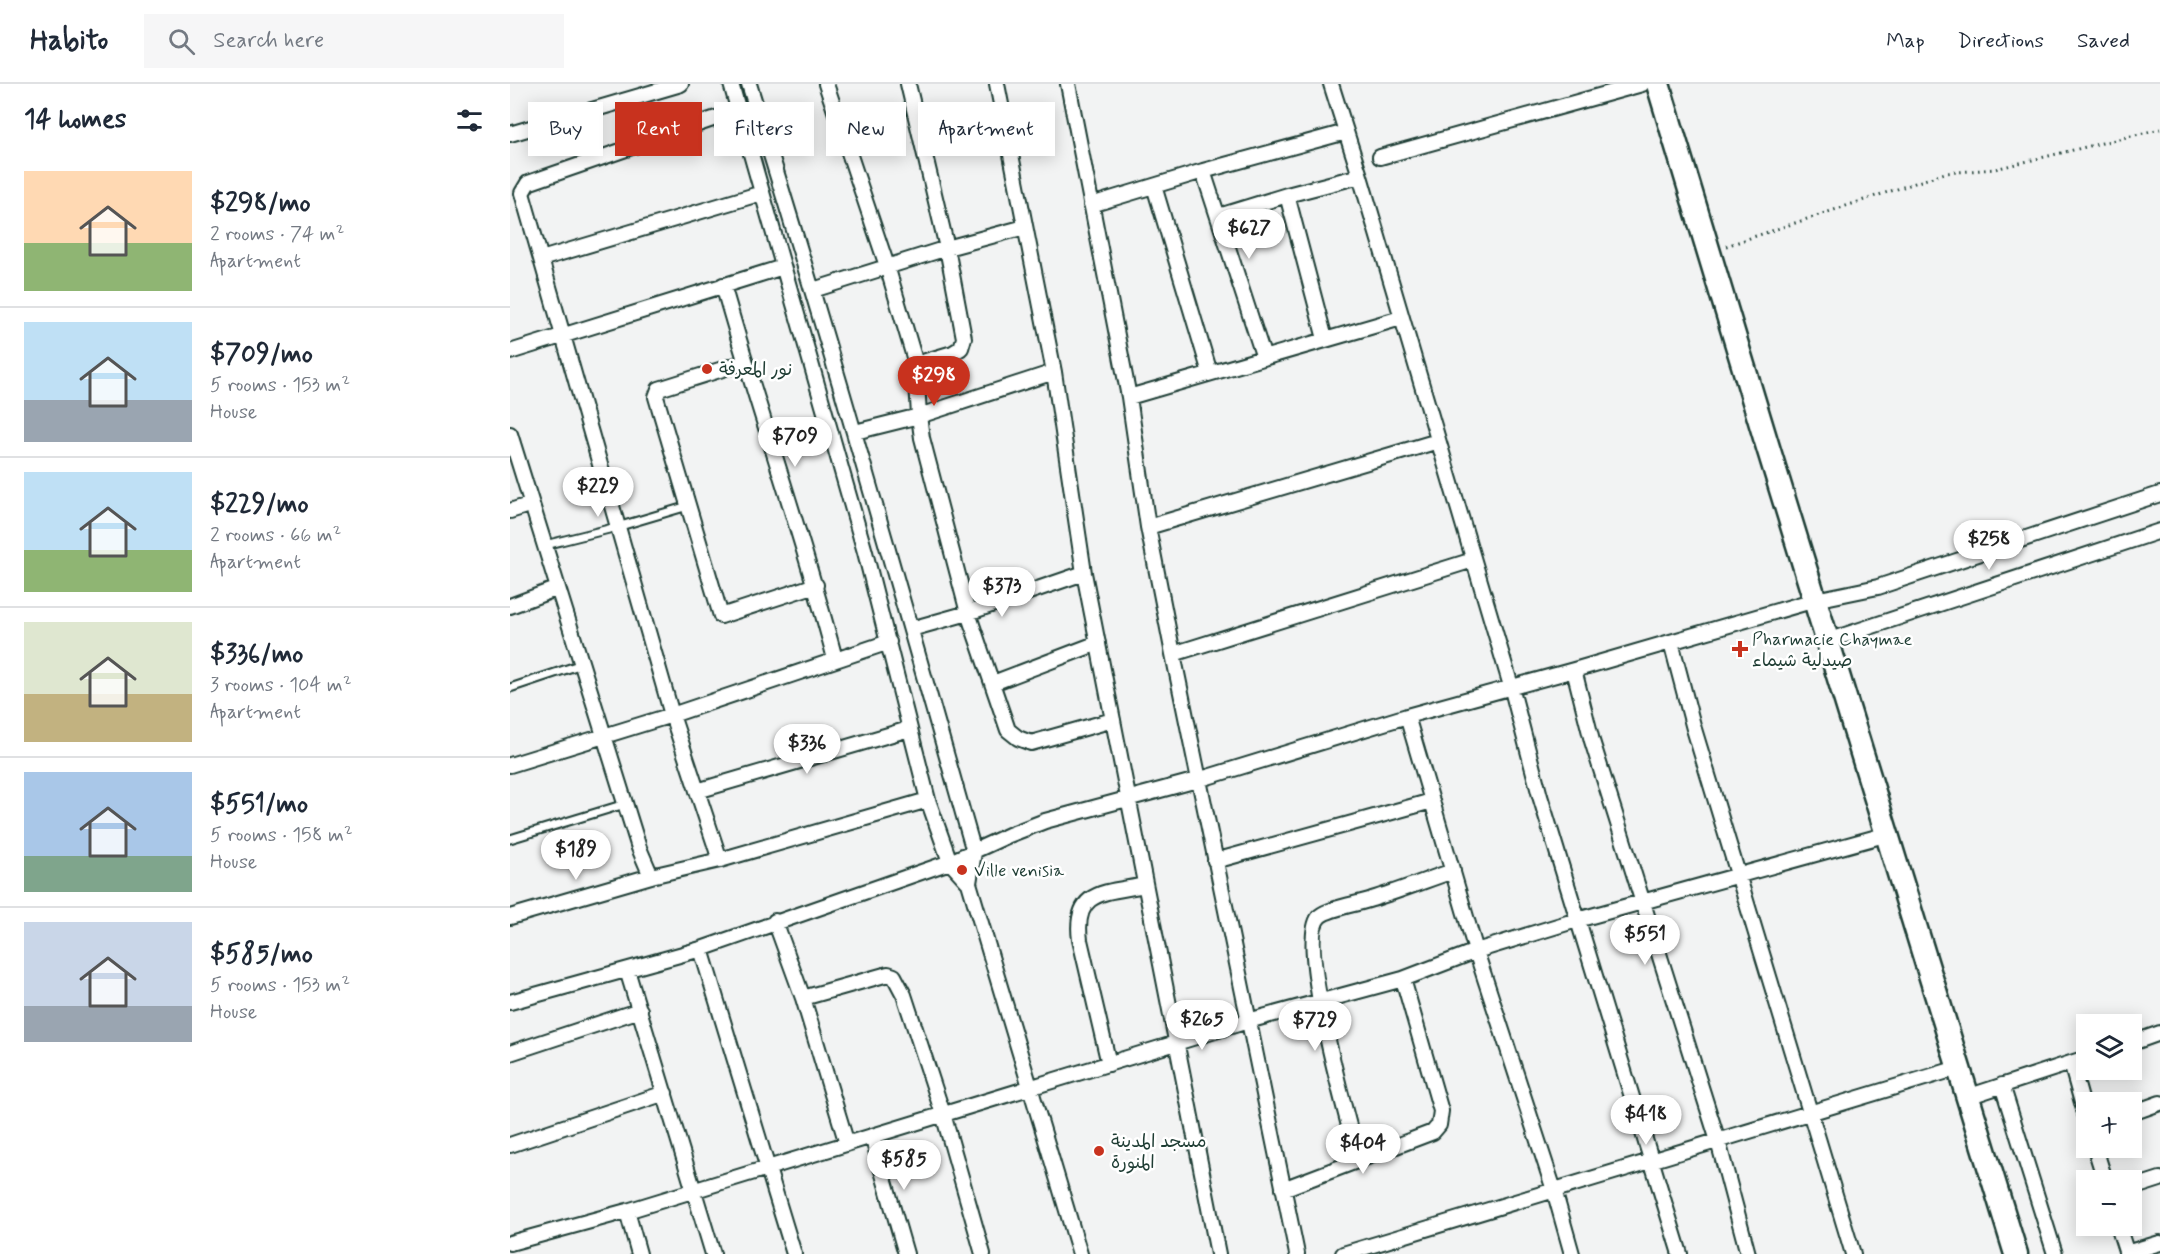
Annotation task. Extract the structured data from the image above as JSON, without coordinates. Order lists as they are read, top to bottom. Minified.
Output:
{"places":{"other":["نور المعرفة","Ville venisia","مسجد المدينة المنورة"],"health":["Pharmacie Chaymae صيدلية شيماء"]},"page":{"header":"Habito","search":"Search here","nav":["Map","Directions","Saved"],"heading":"14 homes","chip":["Buy","Rent","Filters","New","Apartment"],"list":[{"name":"$298/mo","note":"2 rooms · 74 m² · Apartment"},{"name":"$709/mo","note":"5 rooms · 153 m² · House"},{"name":"$229/mo","note":"2 rooms · 66 m² · Apartment"},{"name":"$336/mo","note":"3 rooms · 104 m² · Apartment"},{"name":"$551/mo","note":"5 rooms · 158 m² · House"},{"name":"$585/mo","note":"5 rooms · 153 m² · House"}],"price":["$627","$298","$709","$229","$258","$373","$336","$189","$551","$265","$729","$418","$404","$585"],"map_buttons":["+","−"]}}
